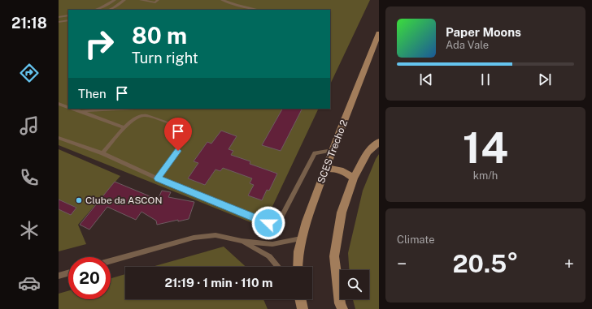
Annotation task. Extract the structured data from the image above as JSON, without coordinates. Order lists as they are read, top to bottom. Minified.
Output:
{"streets":{"main road":["SCES Trecho 2"]},"places":["Clube da ASCON"],"page":{"tabs":"21:18","turn":["80 m","Turn right"],"song":["Paper Moons","Ada Vale"],"then":"Then","tile":[["14","km/h"],"Climate"],"heat":["−","20.5°","+"],"limit":"20","trip":"21:19 · 1 min · 110 m"}}
